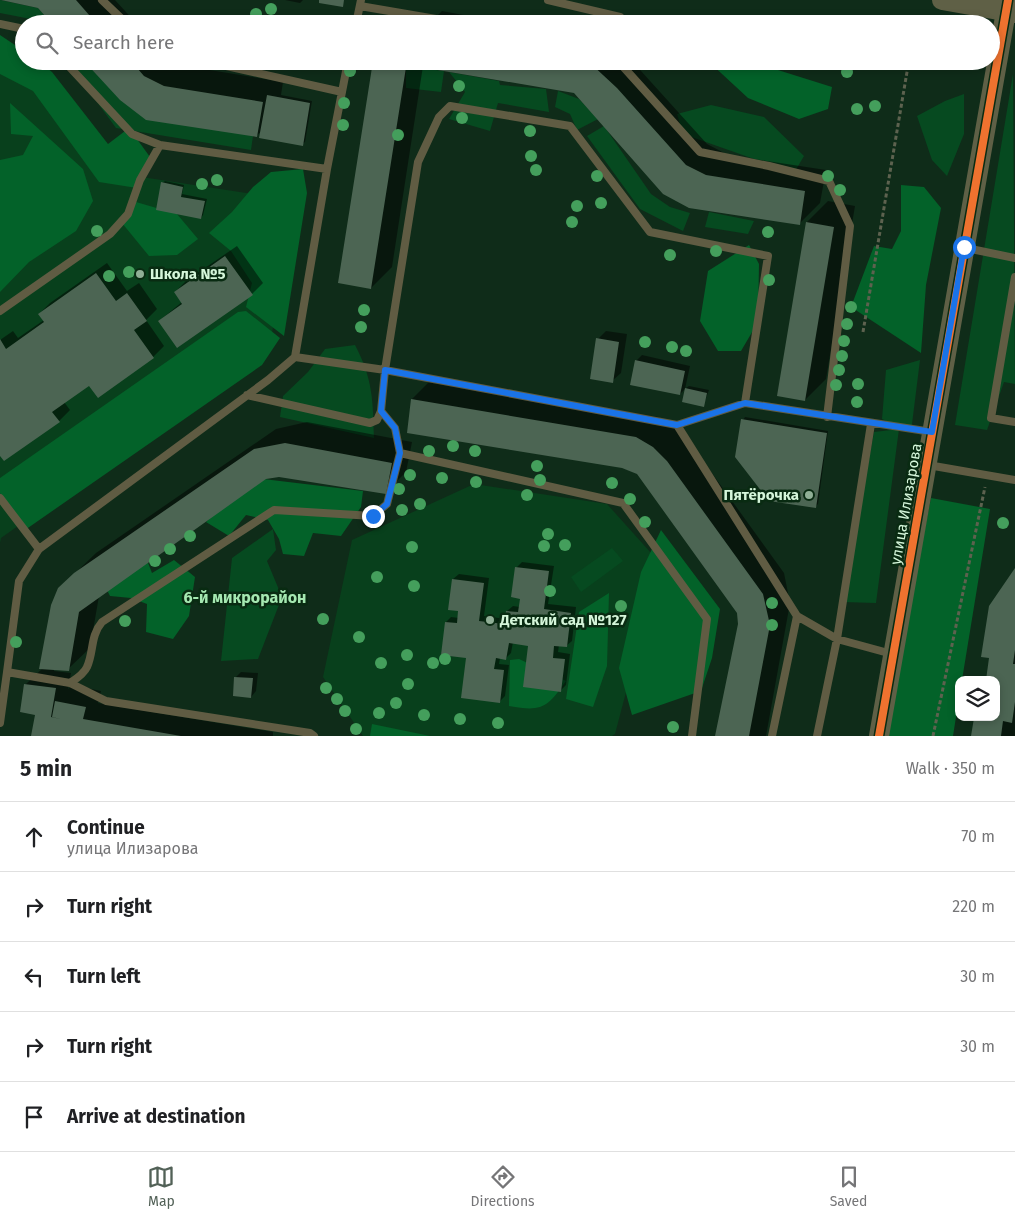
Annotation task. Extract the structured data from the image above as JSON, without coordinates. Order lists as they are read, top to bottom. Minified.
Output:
{"streets":{"street":["улица Илизарова"]},"districts":["6-й микрорайон"],"places":["Школа №5","Пятёрочка","Детский сад №127"],"page":{"search":"Search here","heading":["5 min","Walk · 350 m"],"list":[["Continue","улица Илизарова","70 m"],["Turn right","220 m"],["Turn left","30 m"],["Turn right","30 m"],"Arrive at destination"],"nav":["Map","Directions","Saved"]}}
